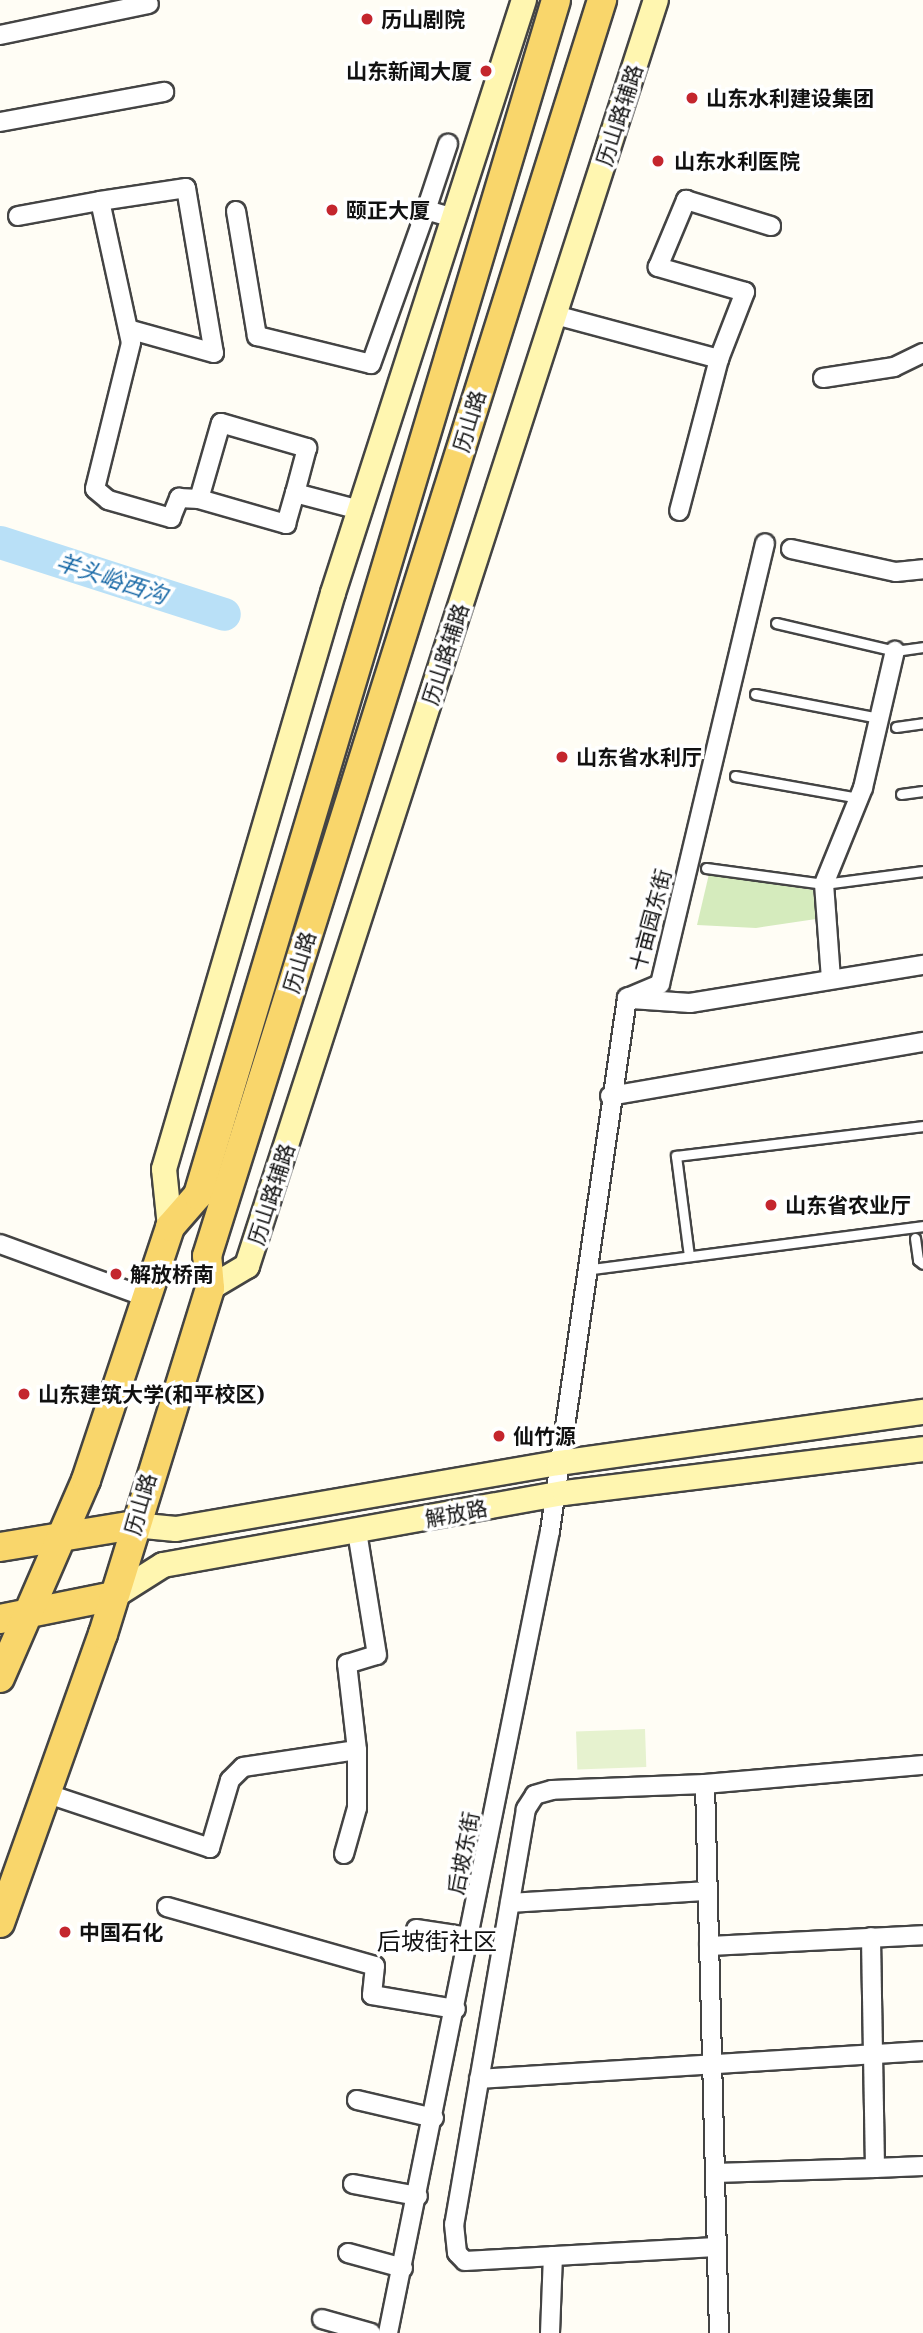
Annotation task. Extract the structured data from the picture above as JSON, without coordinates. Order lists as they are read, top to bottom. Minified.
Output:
{"streets":{"main road":["历山路","解放路"],"street":["历山路辅路","十亩园东街","后坡东街"]},"crossings":[["历山路辅路","历山路"],["历山路","解放路"],["十亩园东街","解放路"],["十亩园东街","后坡东街"],["解放路","后坡东街"]],"districts":["后坡街社区"],"water":["羊头峪西沟"],"places":["历山剧院","山东新闻大厦","山东水利建设集团","山东水利医院","颐正大厦","山东省水利厅","山东省农业厅","解放桥南","山东建筑大学(和平校区)","仙竹源","中国石化"]}
